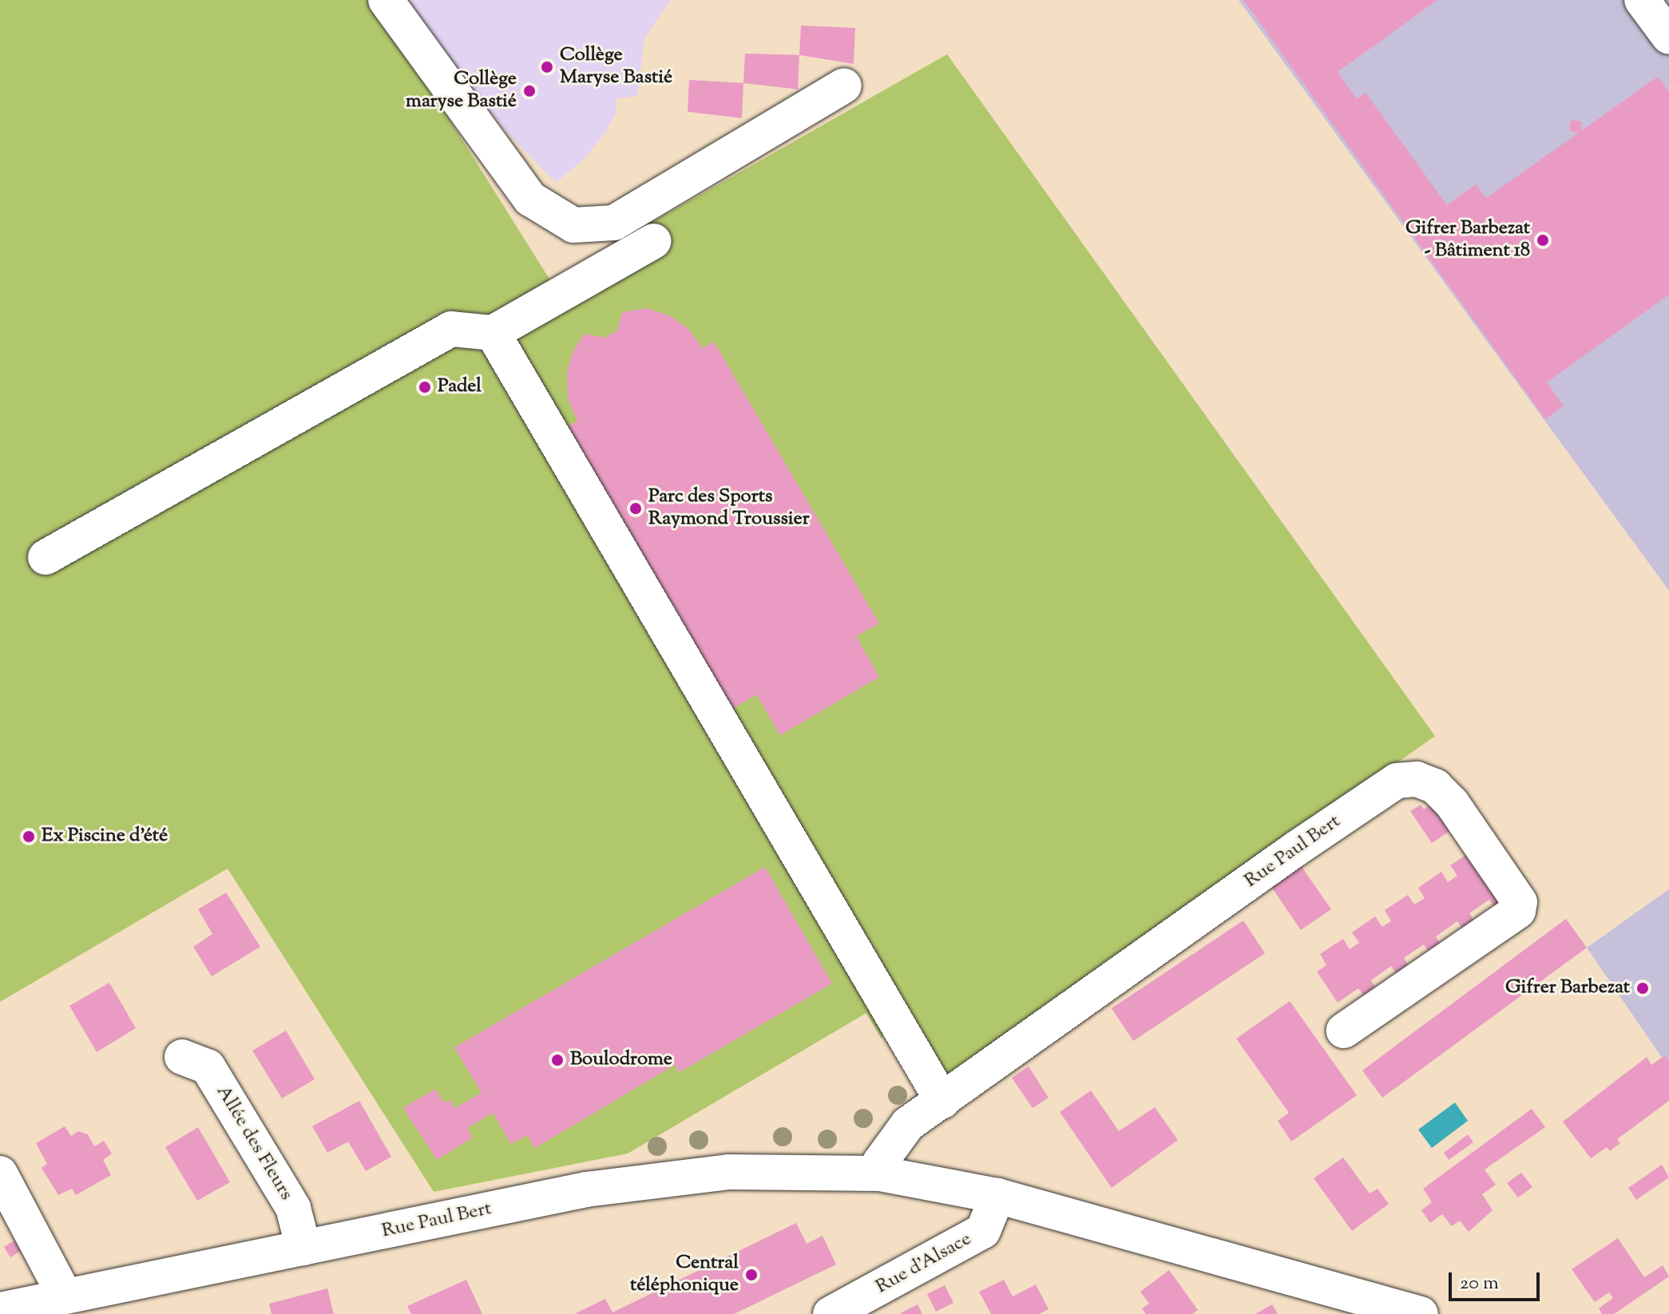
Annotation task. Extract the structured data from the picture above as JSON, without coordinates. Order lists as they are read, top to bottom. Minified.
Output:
{"streets":{"street":["Rue Paul Bert","Allée des Fleurs","Rue d'Alsace"]},"crossings":[["Rue Paul Bert","Allée des Fleurs"],["Rue Paul Bert","Rue d'Alsace"]],"places":["Collège Maryse Bastié","Collège maryse Bastié","Gifrer Barbezat - Bâtiment 18","Padel","Parc des Sports Raymond Troussier","Ex Piscine d'été","Gifrer Barbezat","Boulodrome","Central téléphonique"],"scale_bar":"20 m"}
